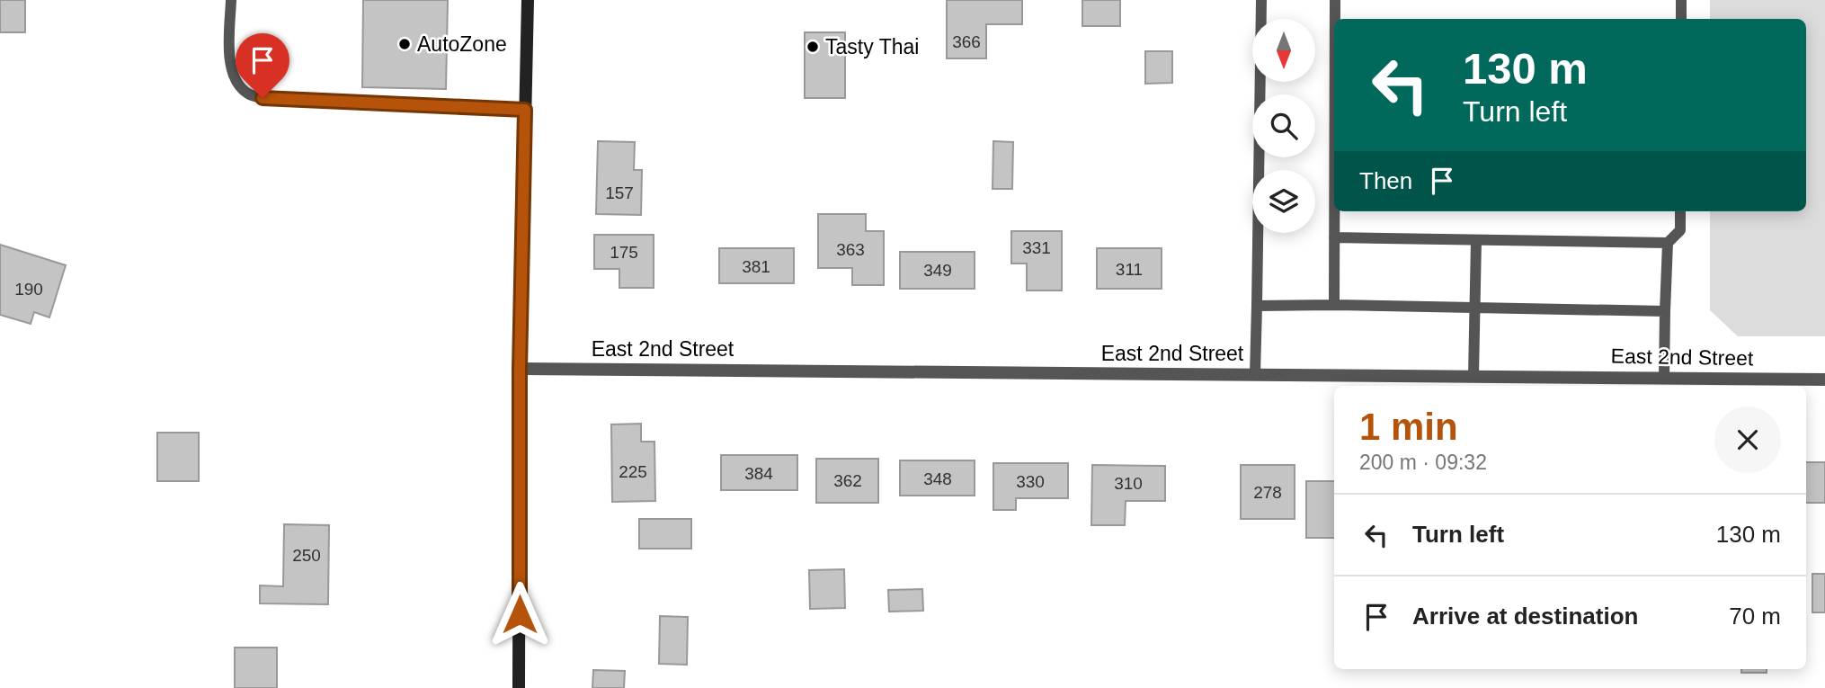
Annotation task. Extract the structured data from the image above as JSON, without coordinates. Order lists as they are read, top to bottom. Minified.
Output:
{"streets":{"street":["East 2nd Street"]},"places":["AutoZone","Tasty Thai"],"house_numbers":["366","157","331","363","175","381","311","349","190","225","384","348","362","330","310","278","250"],"north":"bottom","page":{"turn":["130 m","Turn left"],"then":"Then","heading":["1 min","200 m · 09:32"],"list":[{"name":"Turn left","value":"130 m"},{"name":"Arrive at destination","value":"70 m"}]}}
